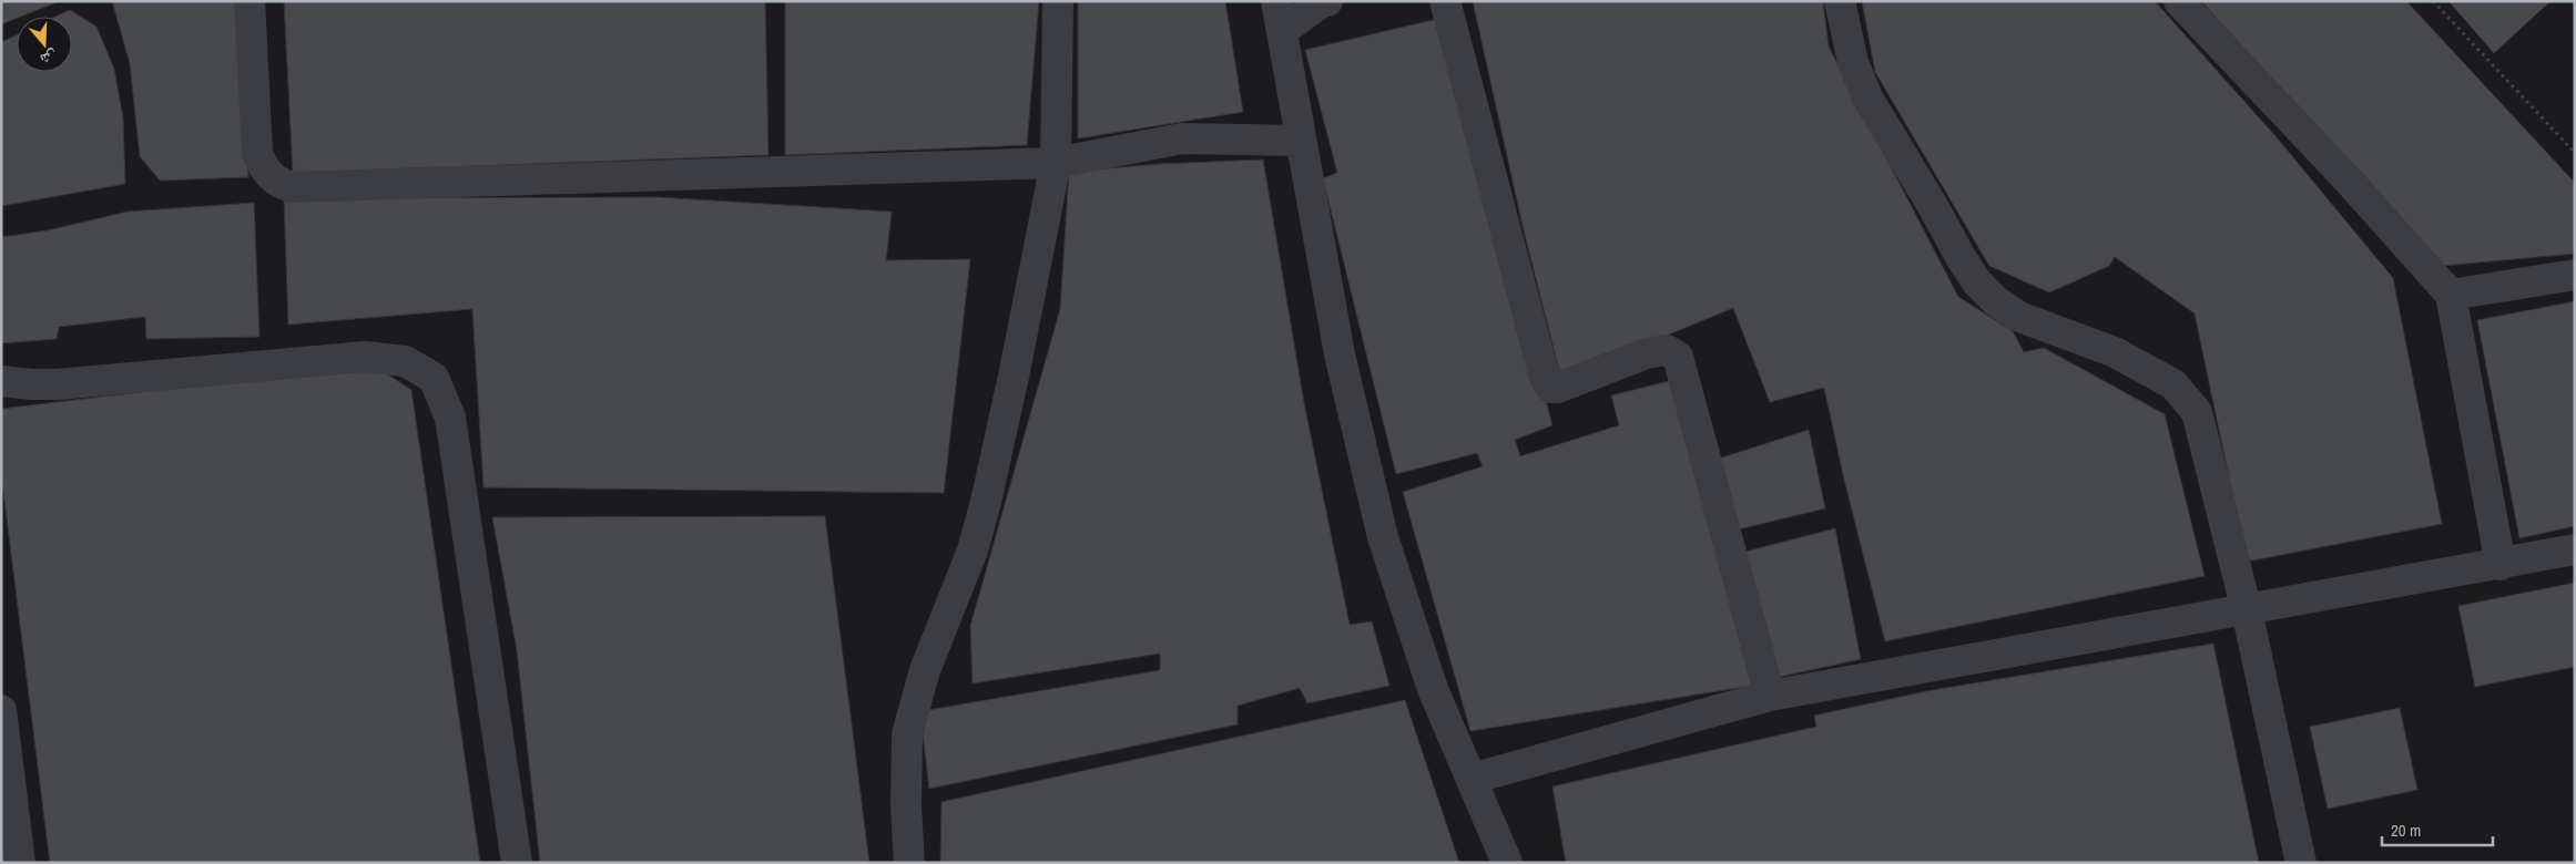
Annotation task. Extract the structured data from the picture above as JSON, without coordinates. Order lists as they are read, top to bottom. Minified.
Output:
{"scale_bar":"20 m","north":"bottom"}
